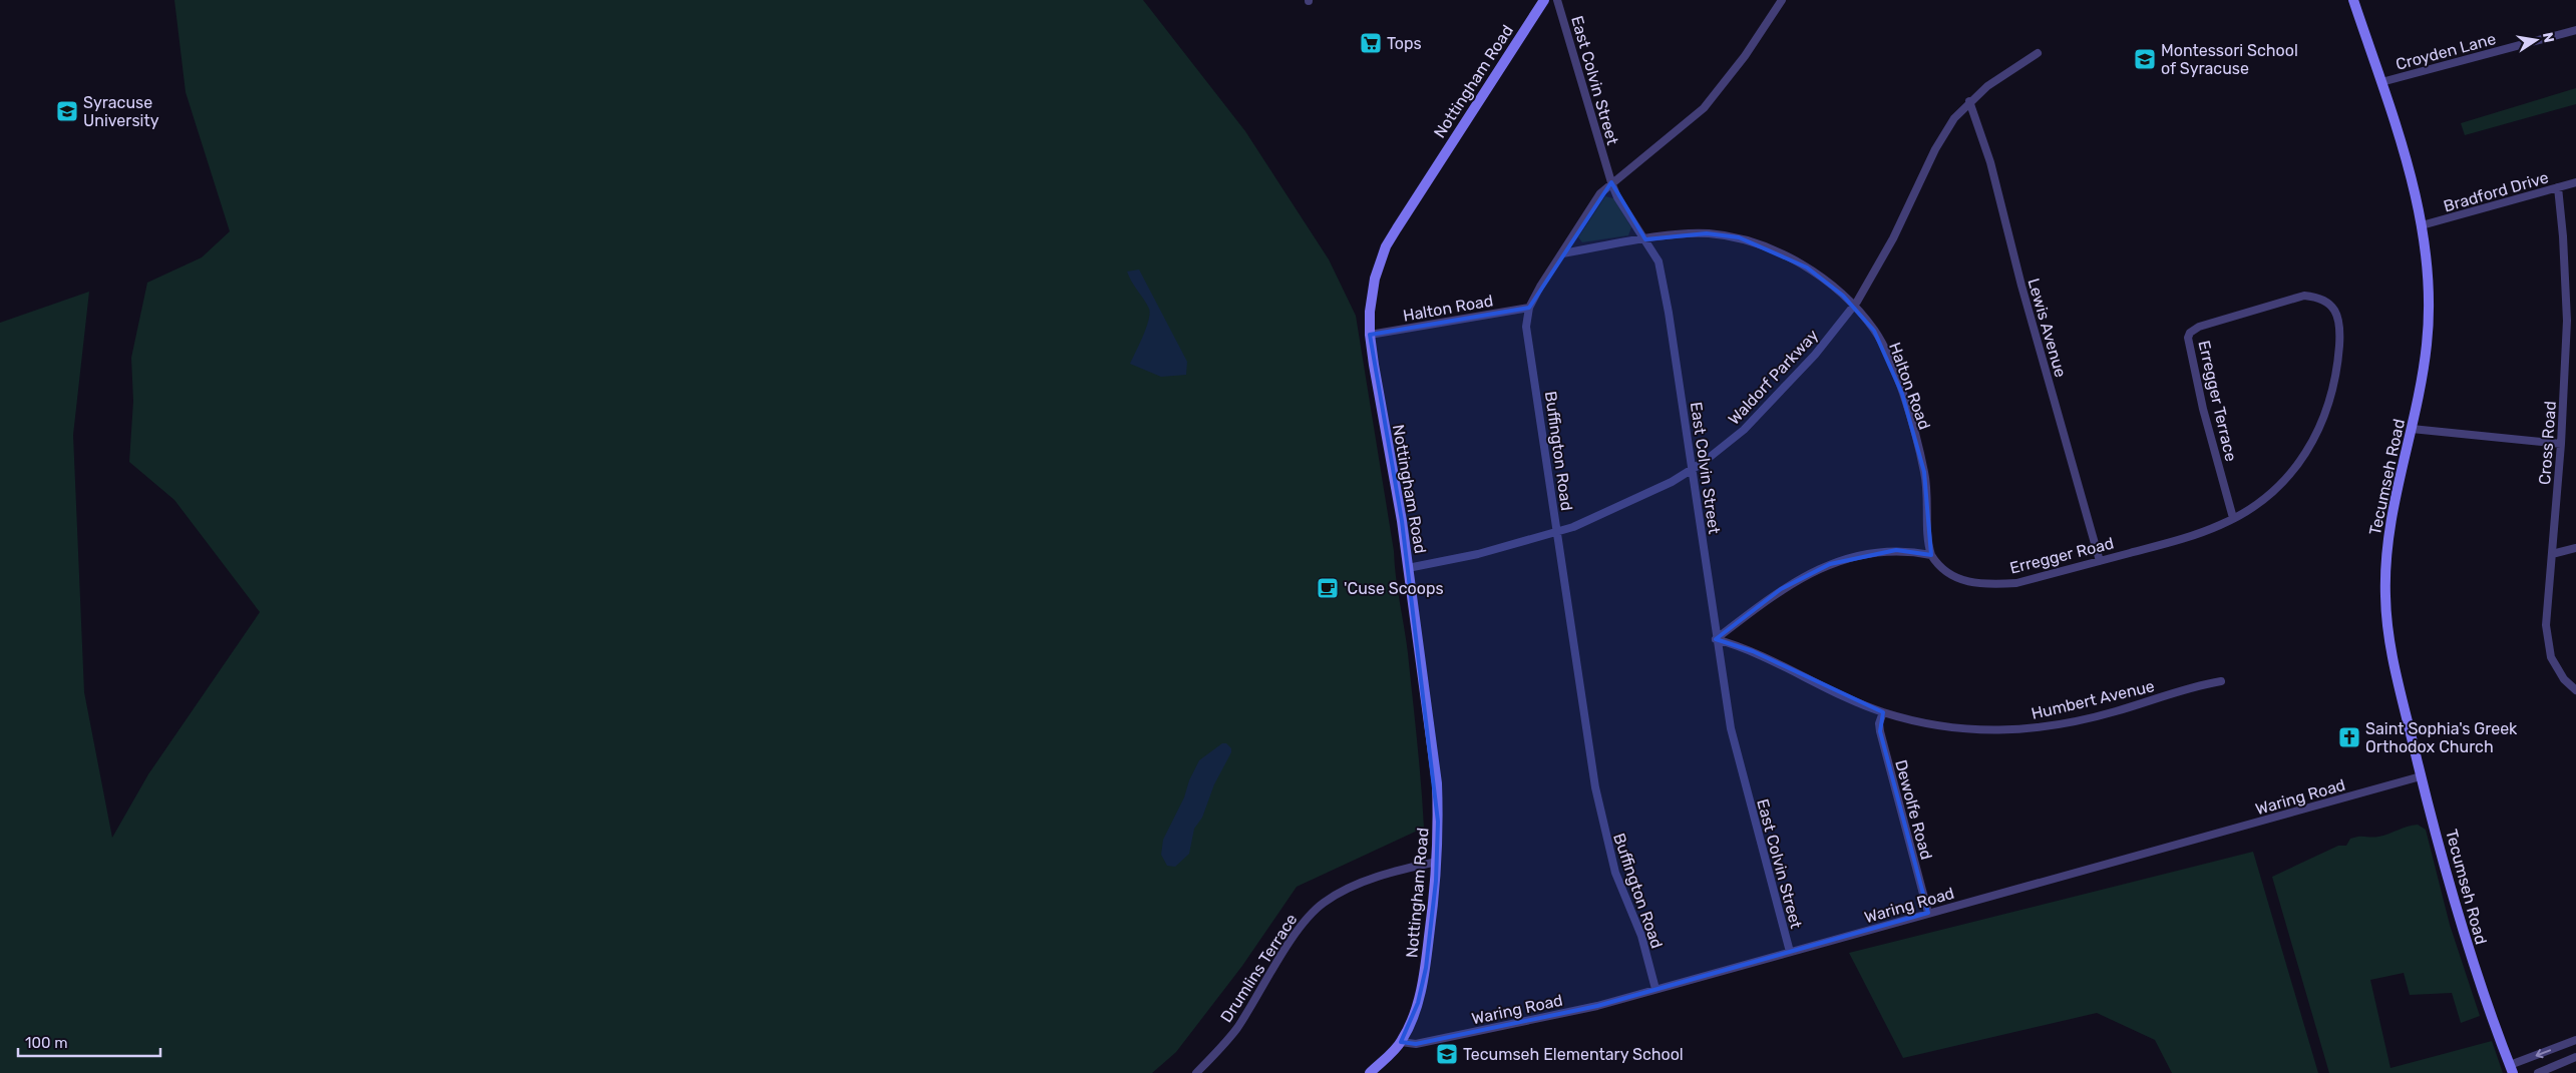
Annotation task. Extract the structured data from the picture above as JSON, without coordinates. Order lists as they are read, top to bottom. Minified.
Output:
{"streets":{"street":["Croyden Lane","East Colvin Street","Nottingham Road","Bradford Drive","Halton Road","Lewis Avenue","Waldorf Parkway","Erregger Terrace","Cross Road","Buffington Road","Tecumseh Road","Erregger Road","Humbert Avenue","Waring Road","Dewolfe Road","Drumlins Terrace"]},"crossings":[["Croyden Lane","Tecumseh Road"],["East Colvin Street","Halton Road"],["East Colvin Street","Waldorf Parkway"],["East Colvin Street","Buffington Road"],["East Colvin Street","Humbert Avenue"],["East Colvin Street","Waring Road"],["Nottingham Road","Halton Road"],["Nottingham Road","Waldorf Parkway"],["Nottingham Road","Waring Road"],["Nottingham Road","Drumlins Terrace"],["Bradford Drive","Cross Road"],["Bradford Drive","Tecumseh Road"],["Halton Road","Waldorf Parkway"],["Halton Road","Buffington Road"],["Halton Road","Erregger Road"],["Lewis Avenue","Waldorf Parkway"],["Lewis Avenue","Erregger Road"],["Waldorf Parkway","Buffington Road"],["Erregger Terrace","Erregger Road"],["Buffington Road","Waring Road"],["Tecumseh Road","Waring Road"],["Humbert Avenue","Dewolfe Road"],["Waring Road","Dewolfe Road"]],"places":{"supermarket":["Tops"],"school or university":["Montessori School of Syracuse","Syracuse University","Tecumseh Elementary School"],"cafe":["'Cuse Scoops"],"church":["Saint Sophia's Greek Orthodox Church"]},"scale_bar":"100 m","north":"right"}
